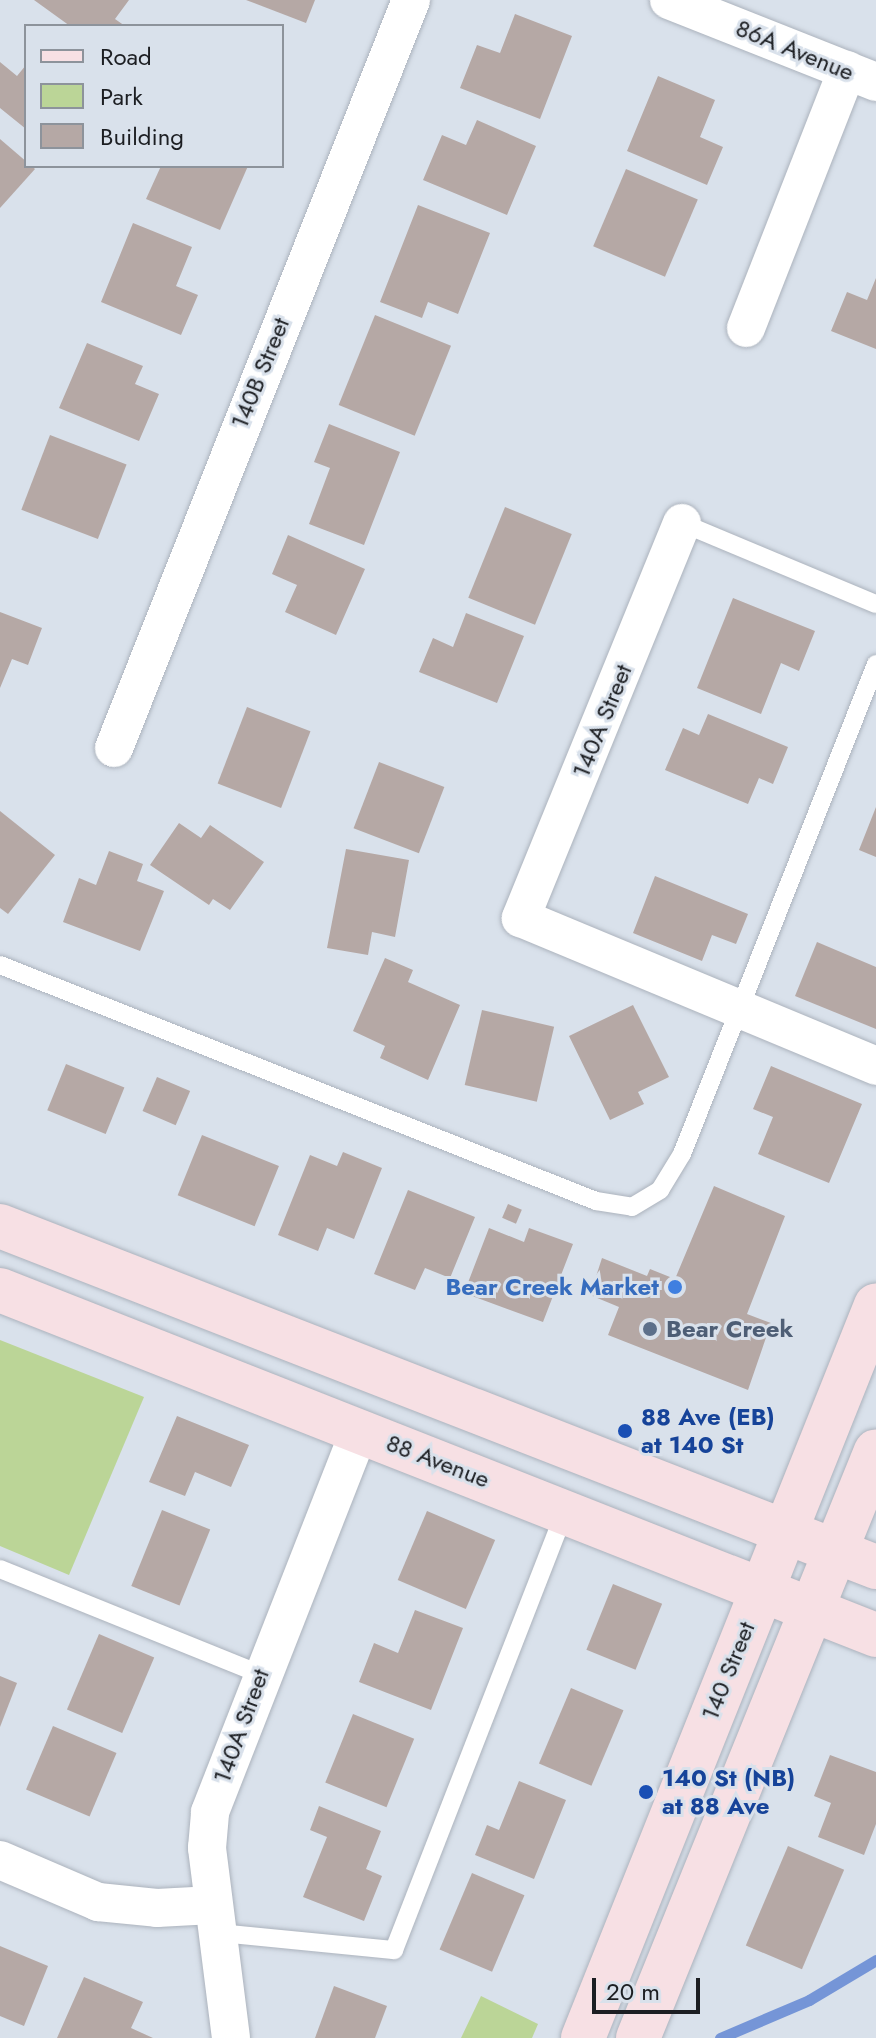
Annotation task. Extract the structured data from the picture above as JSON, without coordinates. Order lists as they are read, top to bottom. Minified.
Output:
{"streets":{"main road":["88 Avenue","140 Street"],"street":["86A Avenue","140B Street","140A Street"]},"crossings":[["140A Street","88 Avenue"],["88 Avenue","140 Street"]],"places":["Bear Creek Market","Bear Creek","88 Ave (EB) at 140 St","140 St (NB) at 88 Ave"],"legend":["Road","Park","Building"],"scale_bar":"20 m"}
